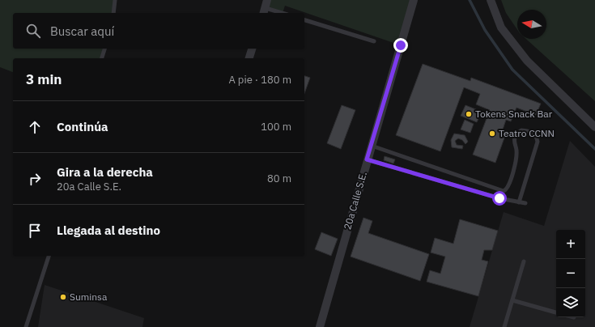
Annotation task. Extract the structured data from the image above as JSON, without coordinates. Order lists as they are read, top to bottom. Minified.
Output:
{"streets":{"street":["20a Calle S.E."]},"places":["Tokens Snack Bar","Teatro CCNN","Suminsa"],"north":"left","page":{"search":"Buscar aquí","heading":["3 min","A pie · 180 m"],"list":[["Continúa","100 m"],["Gira a la derecha","20a Calle S.E.","80 m"],"Llegada al destino"],"map_buttons":["+","−"]}}
